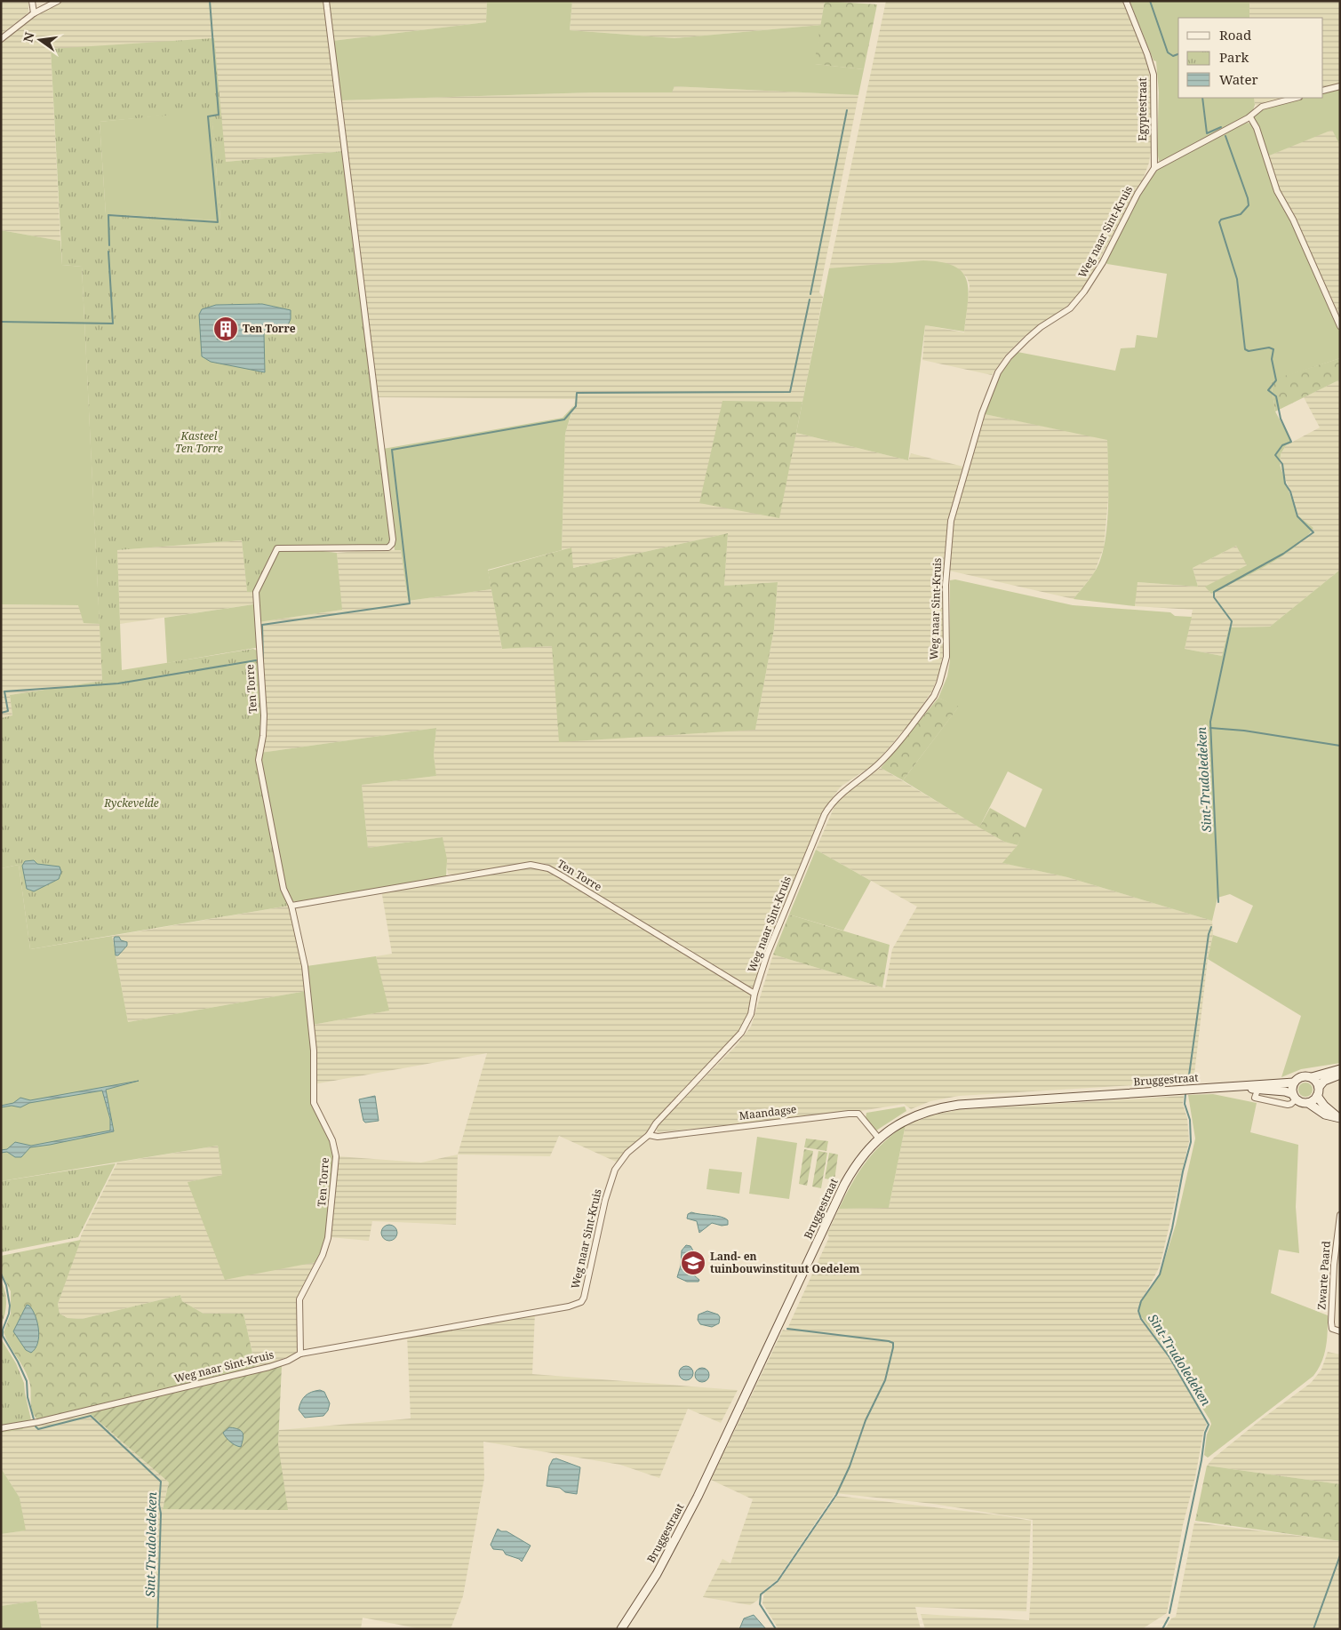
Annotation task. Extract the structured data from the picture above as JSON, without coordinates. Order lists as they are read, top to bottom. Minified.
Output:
{"streets":{"main road":["Bruggestraat"],"street":["Egyptestraat","Weg naar Sint-Kruis","Ten Torre","Maandagse","Zwarte Paard"]},"crossings":[["Egyptestraat","Weg naar Sint-Kruis"],["Weg naar Sint-Kruis","Ten Torre"],["Weg naar Sint-Kruis","Maandagse"],["Bruggestraat","Maandagse"]],"water":["Sint-Trudoledeken"],"parks":["Kasteel Ten Torre","Ryckevelde"],"places":{"building":["Ten Torre"],"school or university":["Land- en tuinbouwinstituut Oedelem"]},"legend":["Road","Park","Water"],"north":"left"}
